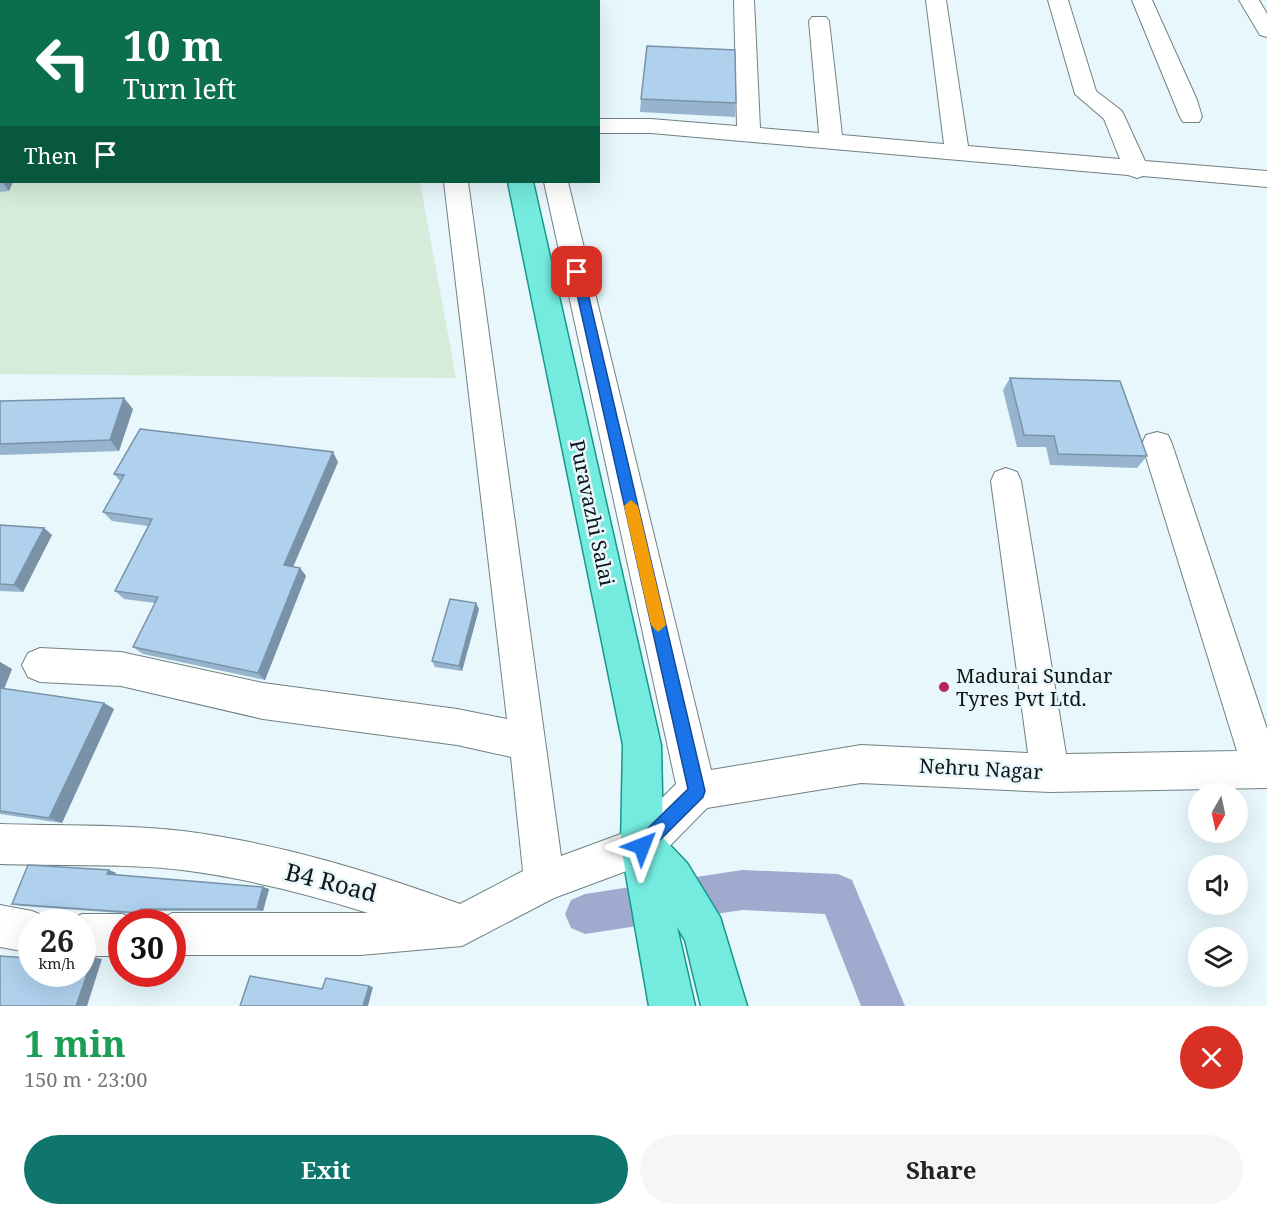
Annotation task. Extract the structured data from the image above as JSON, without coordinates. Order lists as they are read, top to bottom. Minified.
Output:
{"streets":{"main road":["Puravazhi Salai"],"street":["Nehru Nagar","B4 Road"]},"places":["Madurai Sundar Tyres Pvt Ltd."],"north":"bottom","page":{"turn":["10 m","Turn left"],"then":"Then","speed":"26 km/h","limit":"30","heading":["1 min","150 m · 23:00"],"buttons":["Exit","Share"]}}
